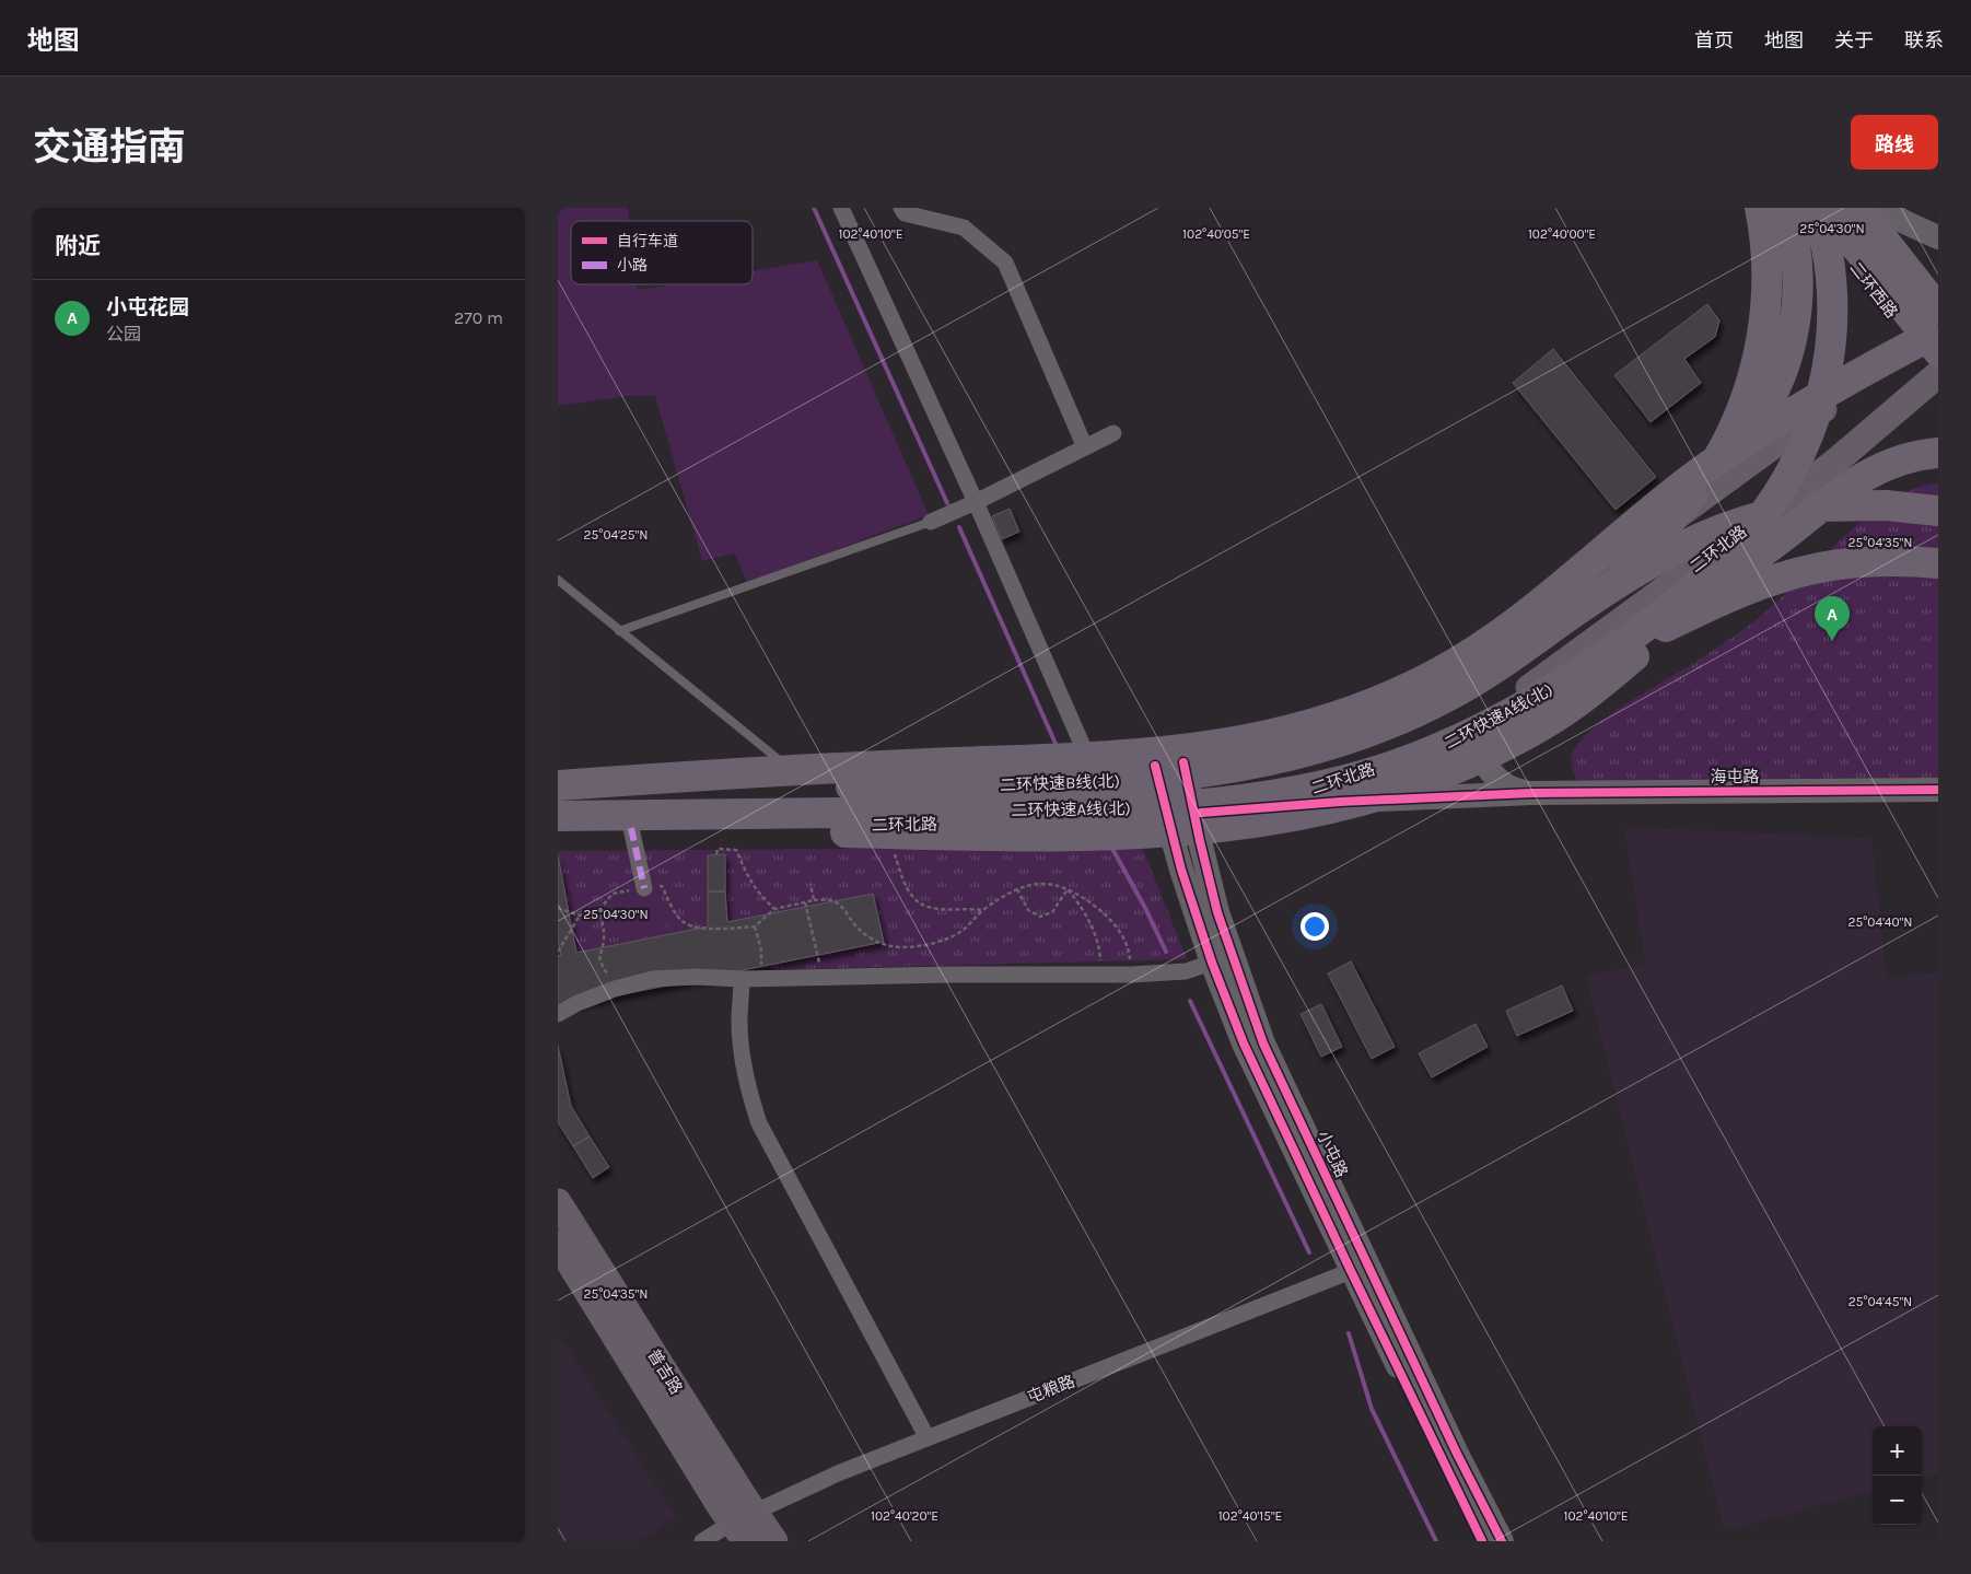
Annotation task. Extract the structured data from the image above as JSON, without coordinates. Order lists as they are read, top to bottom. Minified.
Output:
{"streets":{"highway":["二环快速A线(北)","二环快速B线(北)"],"main road":["二环西路","二环北路","普吉路"],"street":["海屯路","小屯路","屯粮路"]},"crossings":[["二环西路","二环北路"],["二环北路","小屯路"],["小屯路","屯粮路"],["普吉路","屯粮路"]],"legend":["自行车道","小路"],"page":{"header":"地图","nav":["首页","地图","关于","联系"],"title":"交通指南","buttons":"路线","heading":"附近","list":[{"mark":"A","name":"小屯花园","note":"公园","value":"270 m"}],"pins":"A","map_buttons":["+","−"]},"coordinates":["25°04'30\"N","102°40'10\"E","102°40'05\"E","102°40'00\"E","25°04'25\"N","25°04'35\"N","25°04'40\"N","25°04'45\"N","102°40'20\"E","102°40'15\"E"]}
